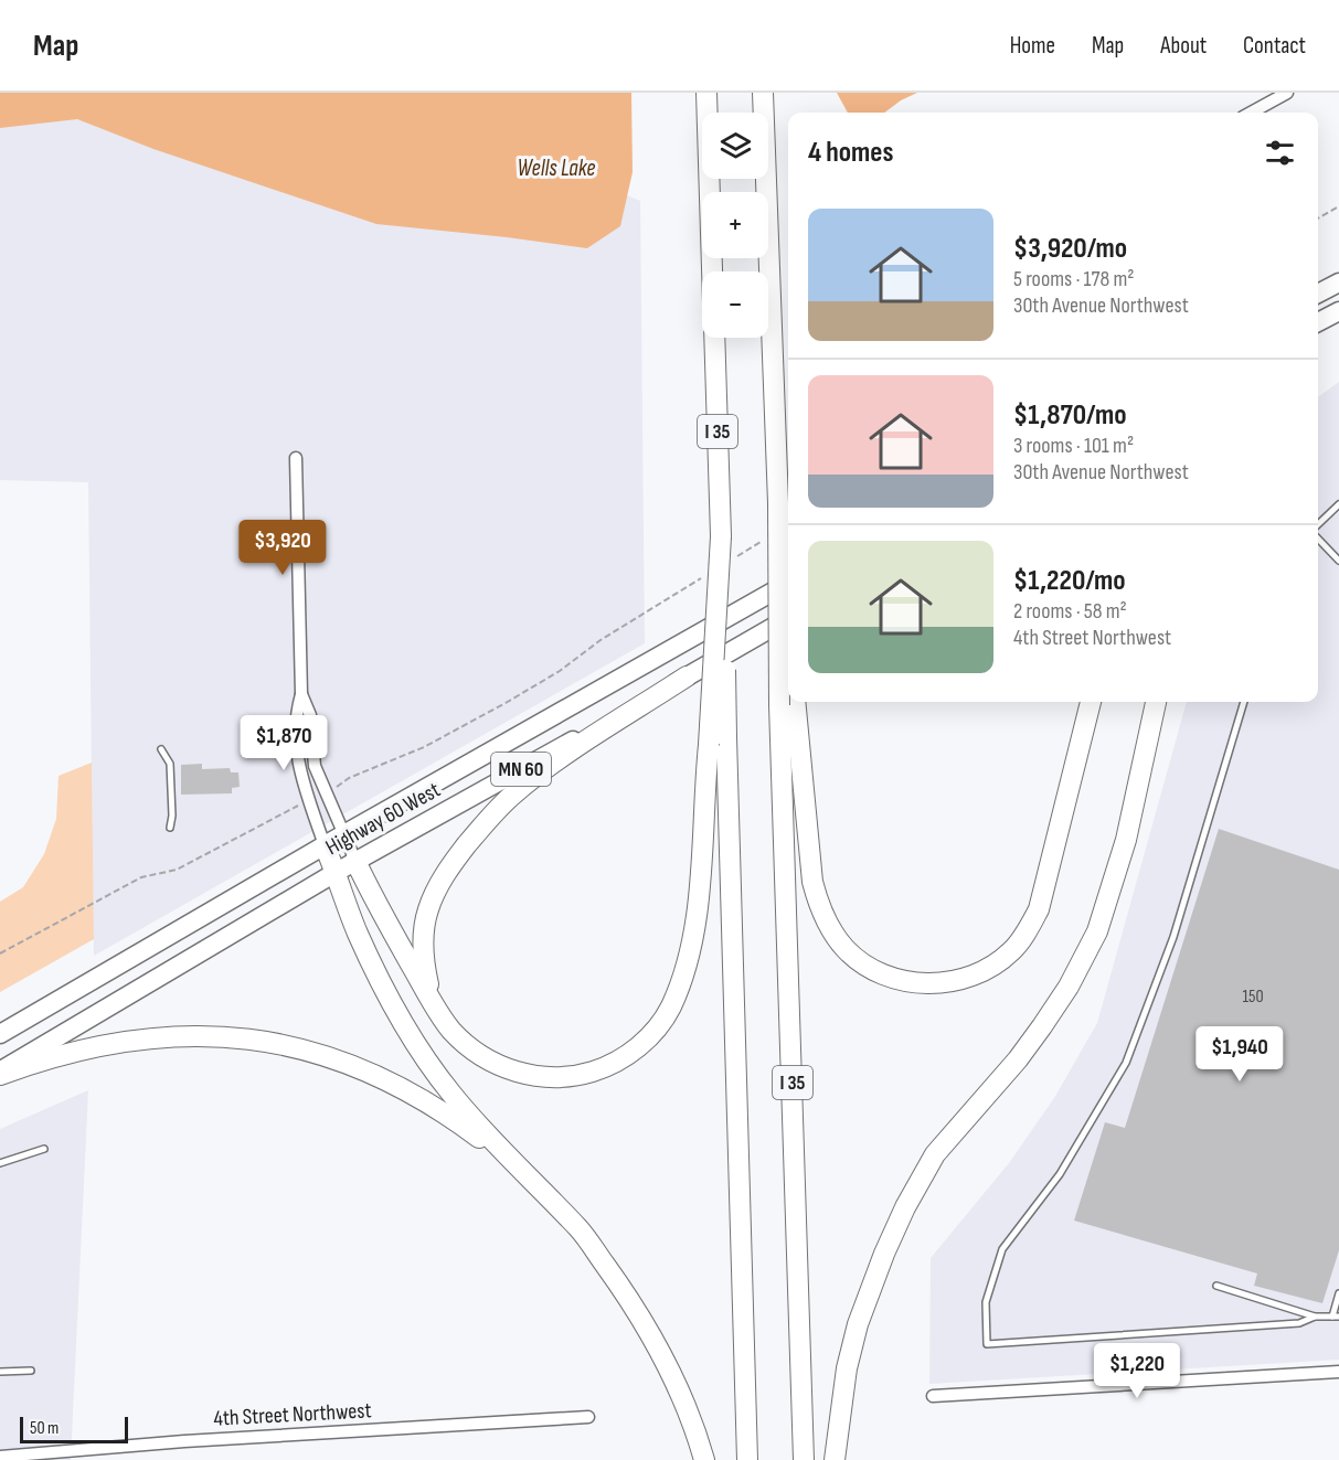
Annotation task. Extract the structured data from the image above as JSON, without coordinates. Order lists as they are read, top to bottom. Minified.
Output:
{"streets":{"highway":["I 35"],"main road":["MN 60","Highway 60 West"],"street":["4th Street Northwest"]},"water":["Wells Lake"],"house_numbers":["150"],"scale_bar":"50 m","page":{"header":"Map","nav":["Home","Map","About","Contact"],"map_buttons":["+","−"],"heading":"4 homes","list":[{"name":"$3,920/mo","note":"5 rooms · 178 m² · 30th Avenue Northwest"},{"name":"$1,870/mo","note":"3 rooms · 101 m² · 30th Avenue Northwest"},{"name":"$1,220/mo","note":"2 rooms · 58 m² · 4th Street Northwest"}],"price":["$3,920","$1,870","$1,940","$1,220"],"scale":"50 m"}}
